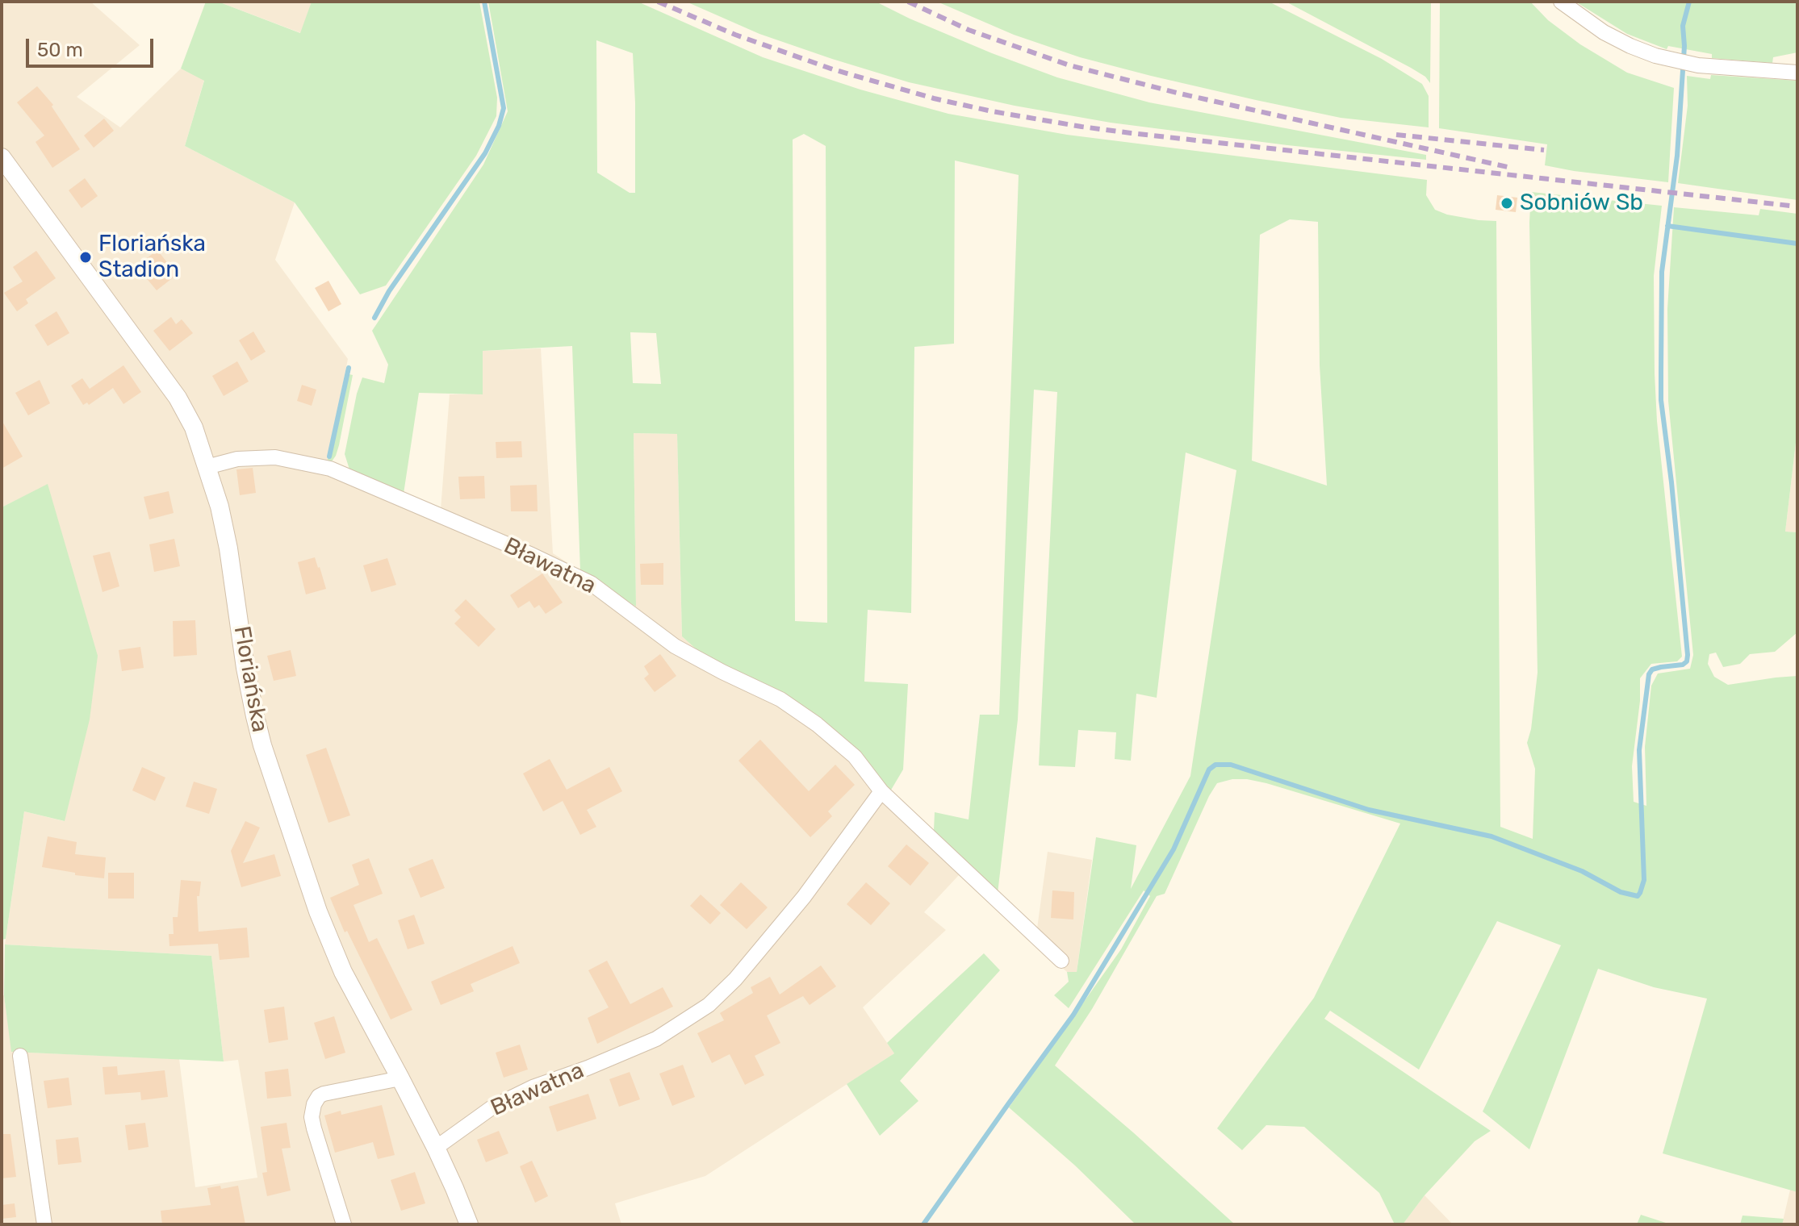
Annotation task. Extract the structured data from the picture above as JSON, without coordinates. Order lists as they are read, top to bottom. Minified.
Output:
{"streets":{"street":["Bławatna","Floriańska"]},"crossings":[["Bławatna","Floriańska"]],"places":["Sobniów Sb","Floriańska Stadion"],"scale_bar":"50 m"}
